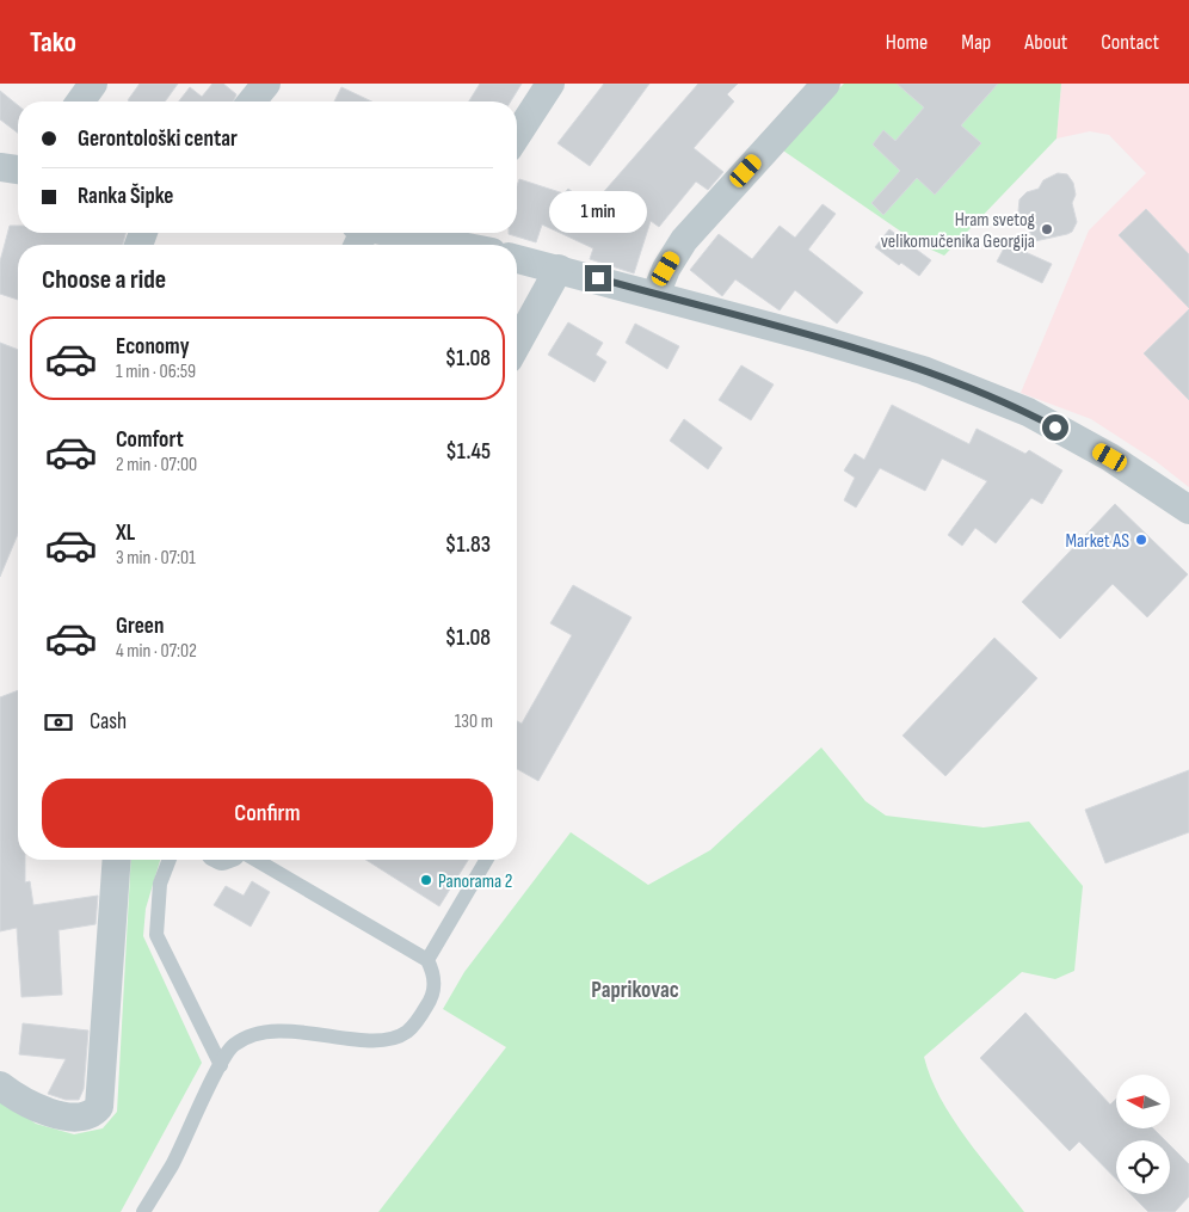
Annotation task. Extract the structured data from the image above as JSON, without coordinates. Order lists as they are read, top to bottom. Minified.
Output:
{"districts":["Paprikovac"],"places":["Hram svetog velikomučenika Georgija","Market AS","Panorama 2"],"north":"left","page":{"header":"Tako","nav":["Home","Map","About","Contact"],"banner":["Gerontološki centar","Ranka Šipke"],"bubble":"1 min","heading":"Choose a ride","list":[{"name":"Economy","note":"1 min · 06:59","value":"$1.08"},{"name":"Comfort","note":"2 min · 07:00","value":"$1.45"},{"name":"XL","note":"3 min · 07:01","value":"$1.83"},{"name":"Green","note":"4 min · 07:02","value":"$1.08"}],"pay":["Cash","130 m"],"buttons":"Confirm"}}
